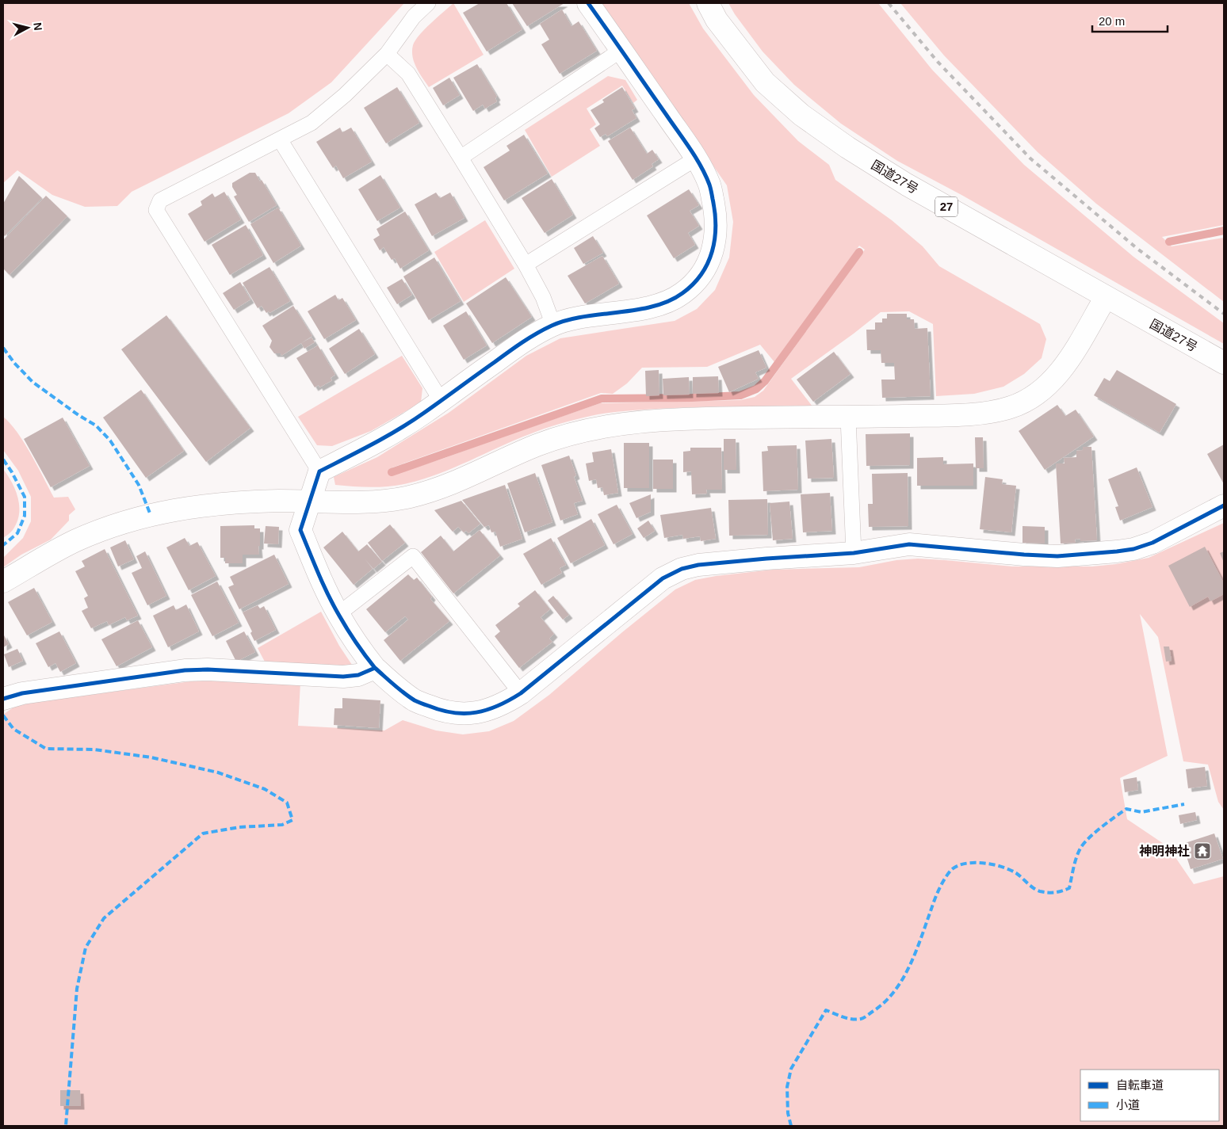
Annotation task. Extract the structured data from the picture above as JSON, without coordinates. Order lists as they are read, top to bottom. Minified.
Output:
{"streets":{"main road":["国道27号","27"]},"places":{"temple":["神明神社"]},"legend":["自転車道","小道"],"scale_bar":"20 m","north":"right"}
